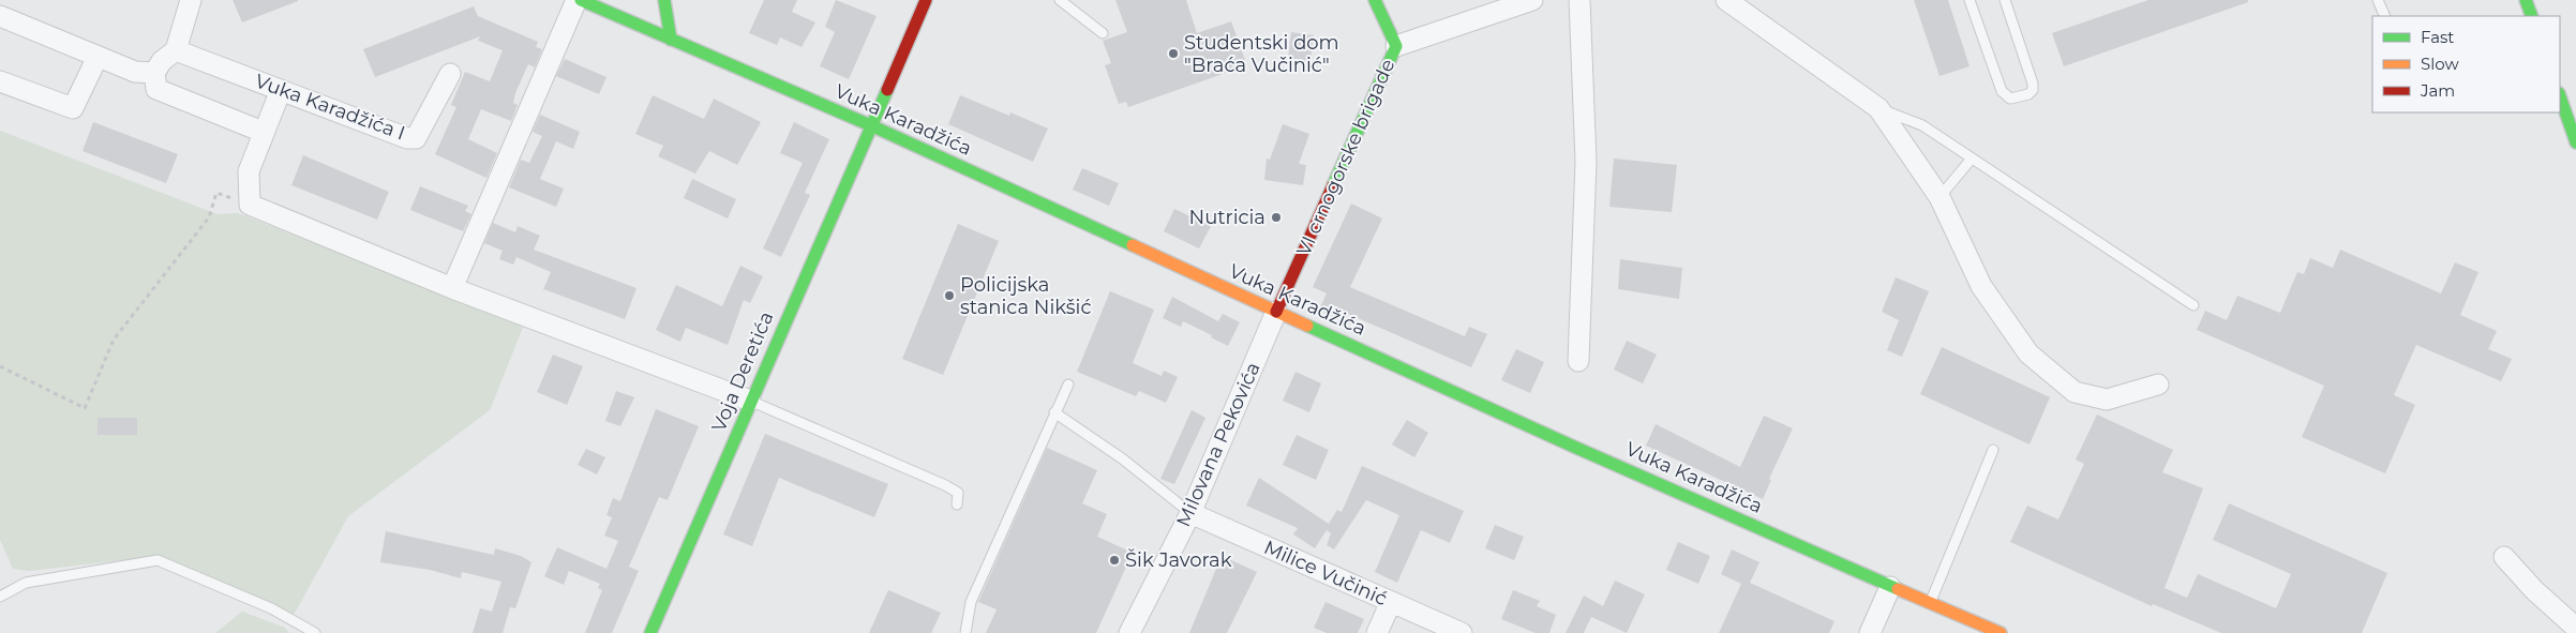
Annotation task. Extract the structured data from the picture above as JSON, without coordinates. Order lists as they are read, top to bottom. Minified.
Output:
{"streets":{"street":["Vuka Karadžića I","Vuka Karadžića","VI crnogorske brigade","Voja Deretića","Milovana Pekovića","Milice Vučinić"]},"crossings":[["Vuka Karadžića","VI crnogorske brigade"],["Vuka Karadžića","Voja Deretića"],["Vuka Karadžića","Milovana Pekovića"],["VI crnogorske brigade","Milovana Pekovića"],["Milovana Pekovića","Milice Vučinić"]],"places":["Studentski dom \"Braća Vučinić\"","Nutricia","Policijska stanica Nikšić","Šik Javorak"],"legend":["Fast","Slow","Jam"]}
